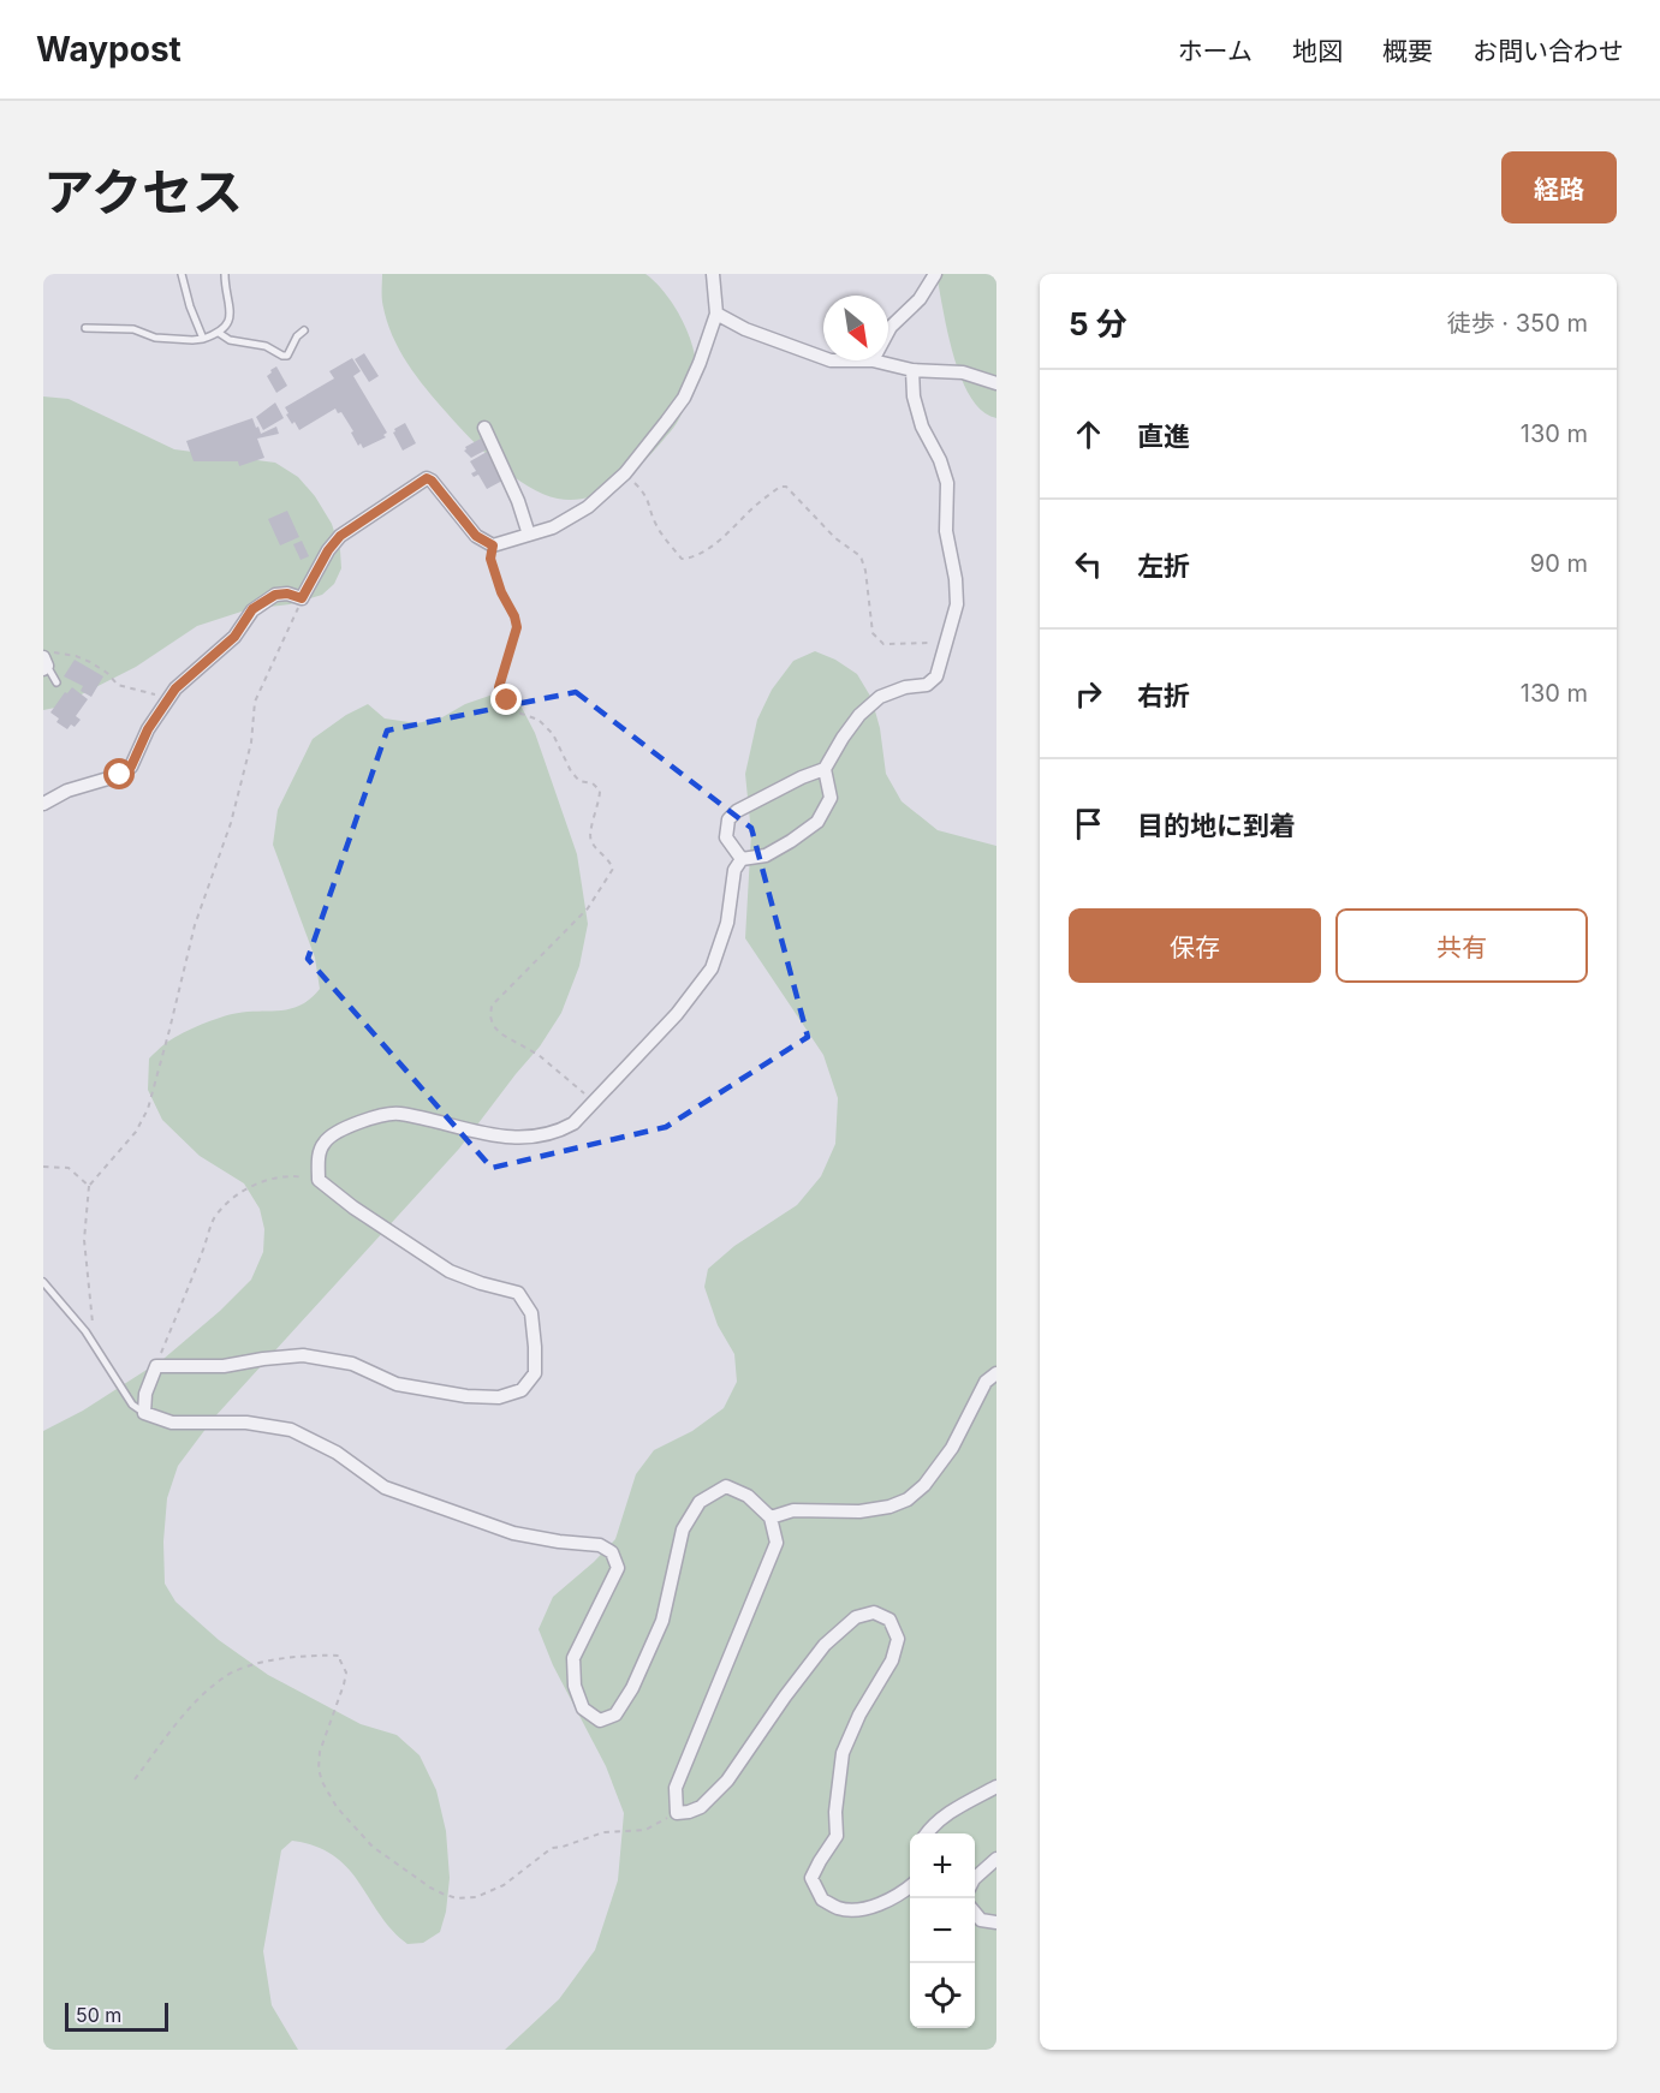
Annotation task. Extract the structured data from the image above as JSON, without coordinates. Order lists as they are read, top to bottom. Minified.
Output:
{"scale_bar":"50 m","north":"bottom right","page":{"header":"Waypost","nav":["ホーム","地図","概要","お問い合わせ"],"title":"アクセス","buttons":["経路",["保存","共有"]],"heading":["5 分","徒歩 · 350 m"],"list":[["直進","130 m"],["左折","90 m"],["右折","130 m"],"目的地に到着"],"map_buttons":["+","−"],"scale":"50 m"}}
